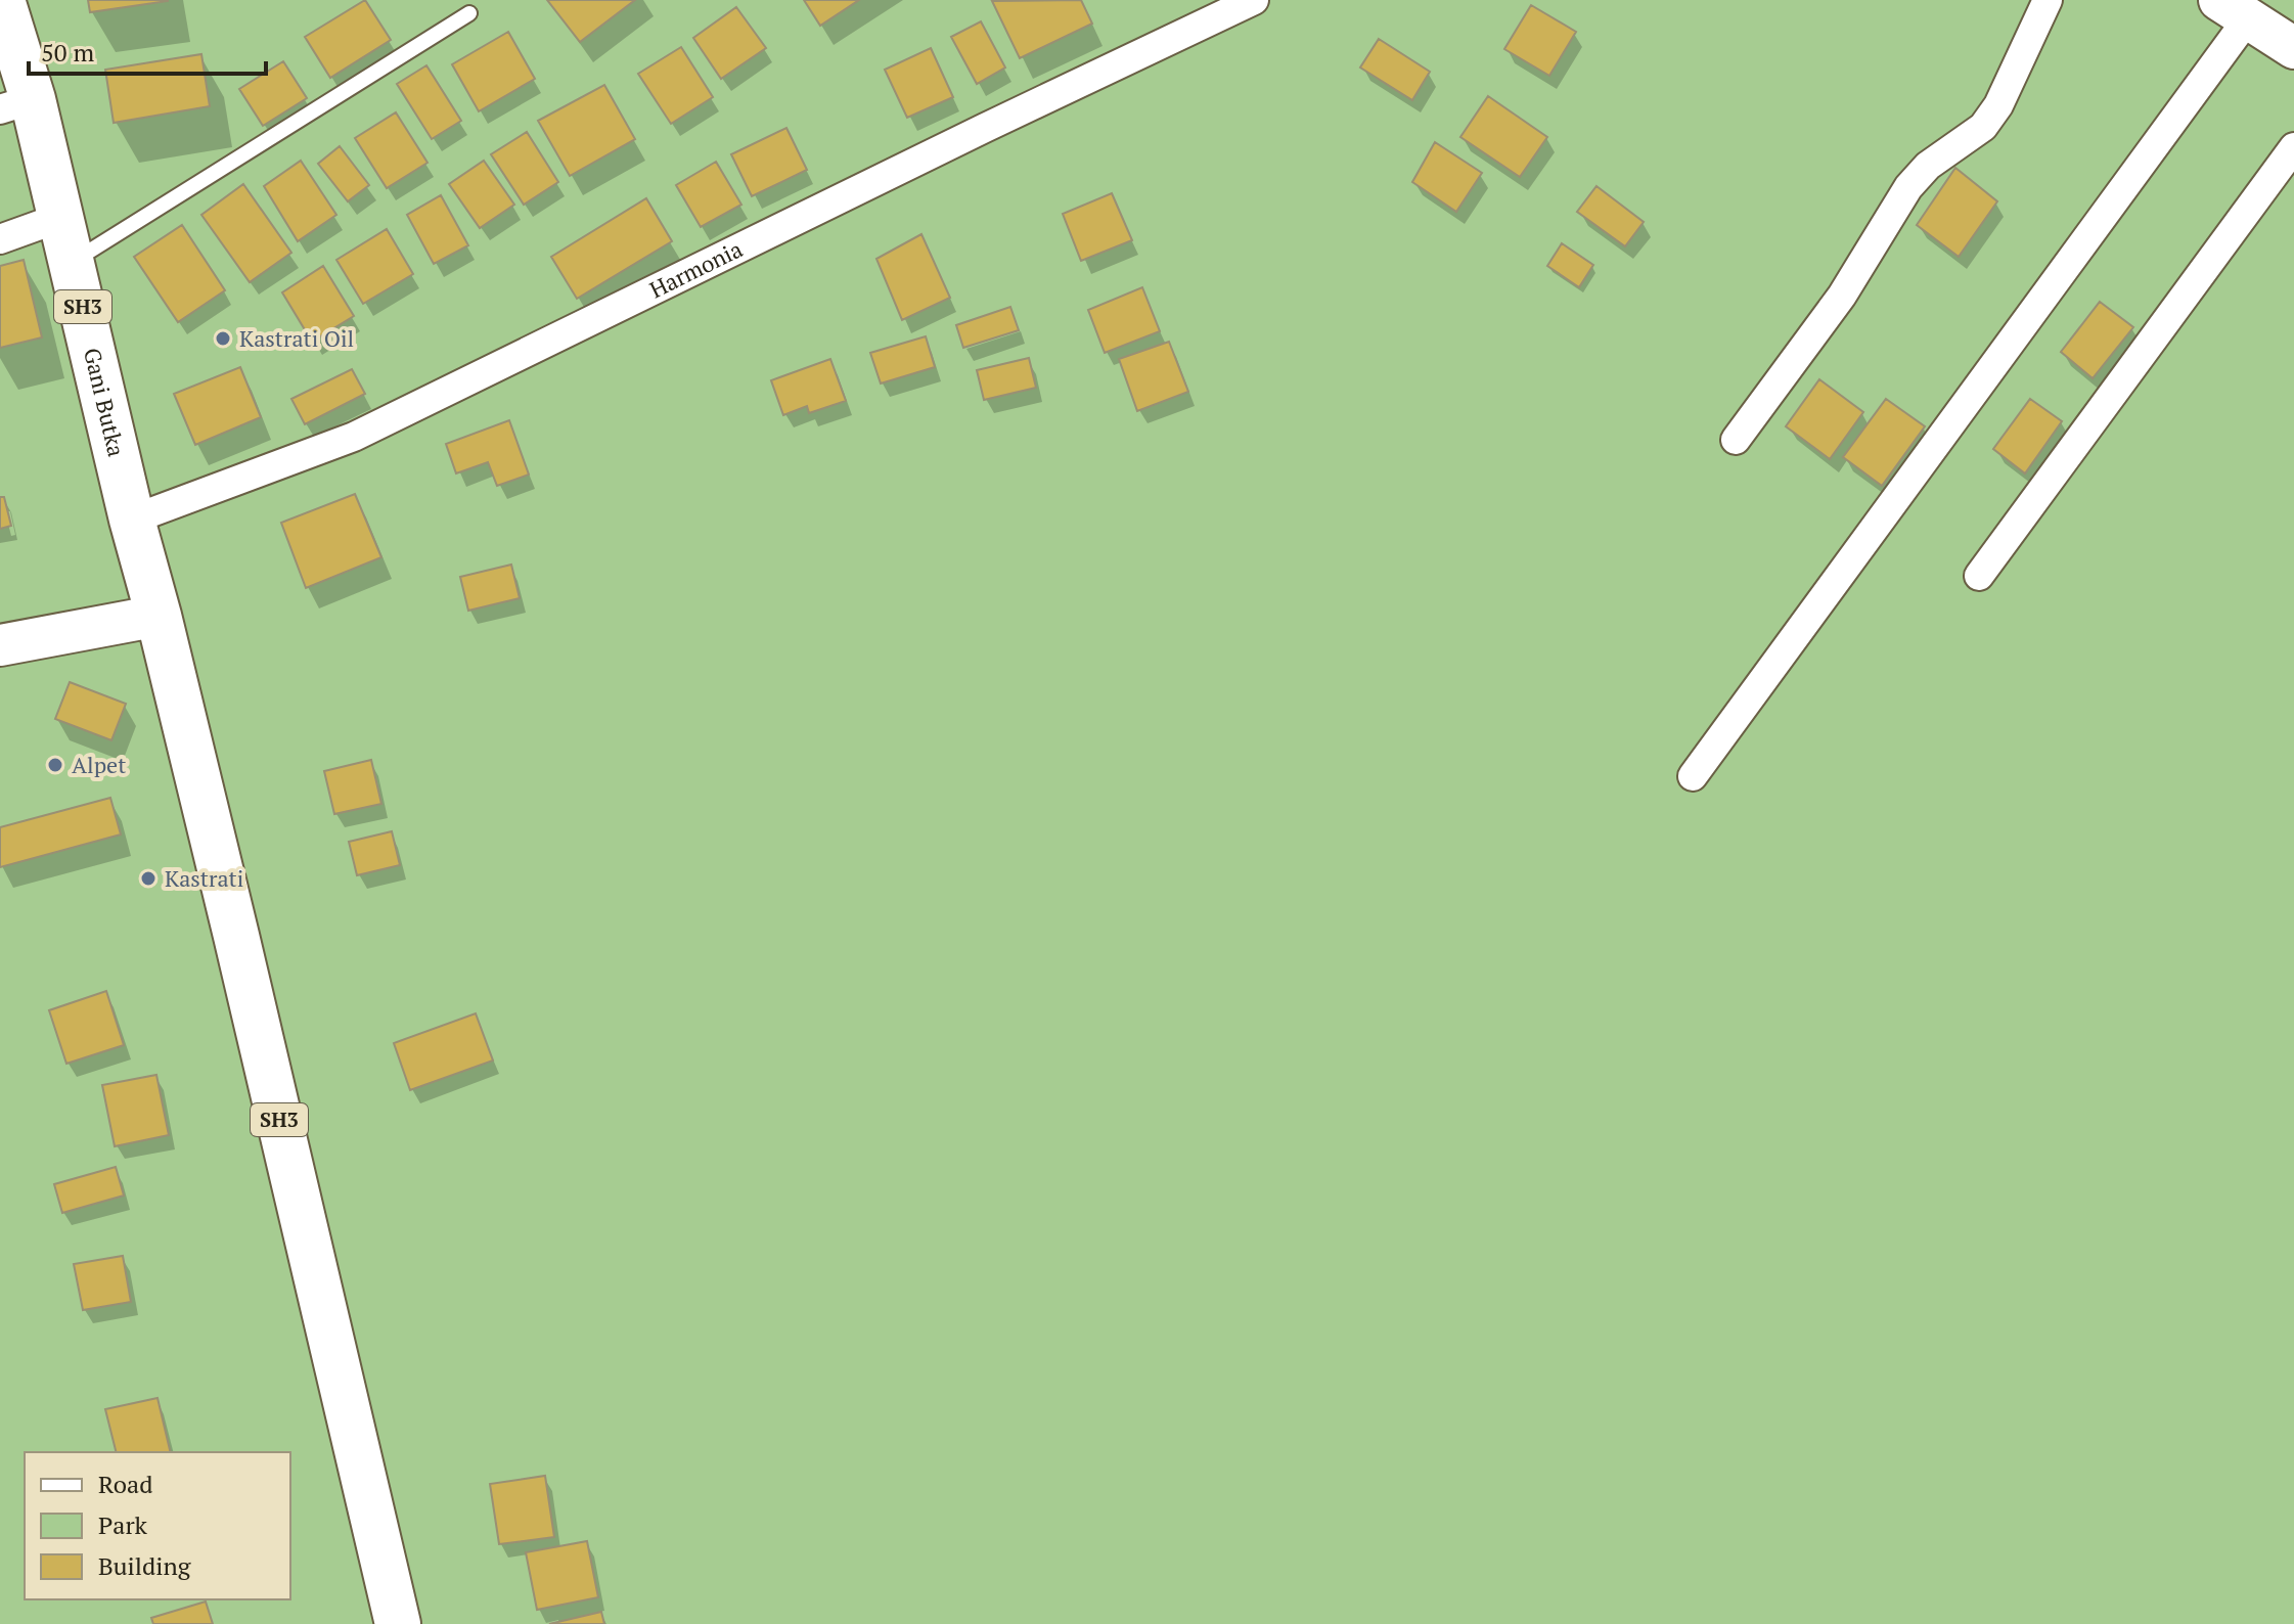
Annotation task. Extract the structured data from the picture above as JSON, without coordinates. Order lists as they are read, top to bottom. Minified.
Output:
{"streets":{"main road":["SH3","Gani Butka"],"street":["Harmonia"]},"crossings":[["Harmonia","Gani Butka"],["SH3","Gani Butka"]],"places":["Kastrati Oil","Alpet","Kastrati"],"legend":["Road","Park","Building"],"scale_bar":"50 m"}
